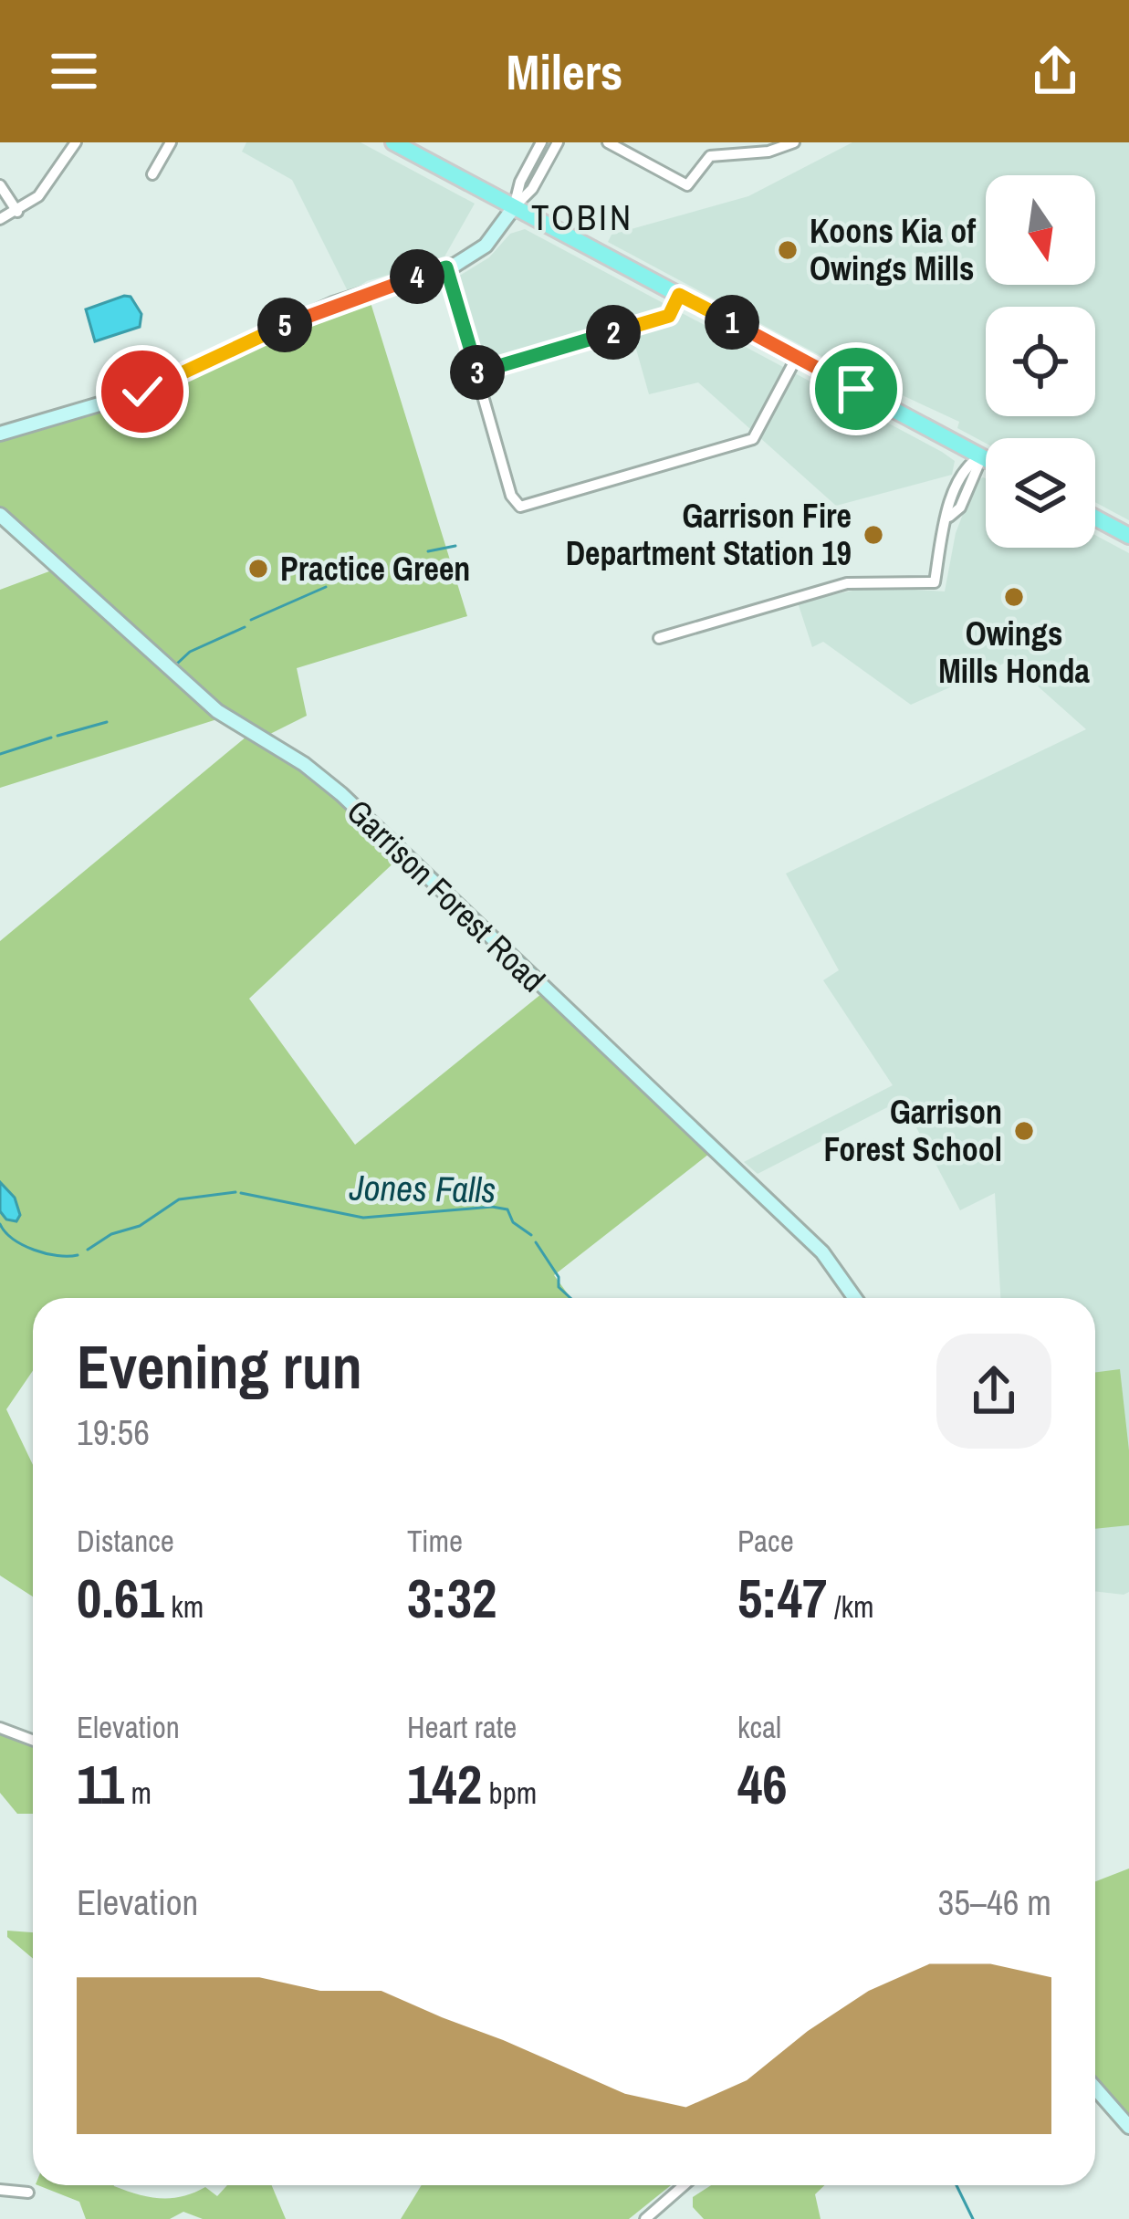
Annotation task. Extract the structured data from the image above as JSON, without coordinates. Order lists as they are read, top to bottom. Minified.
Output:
{"streets":{"main road":["Garrison Forest Road"]},"districts":["TOBIN"],"water":["Jones Falls"],"places":["Koons Kia of Owings Mills","Garrison Fire Department Station 19","Practice Green","Owings Mills Honda","Garrison Forest School"],"north":"bottom","page":{"header":"Milers","pins":["4","1","5","2","3"],"heading":["Evening run","19:56"],"stats":[["Distance","0.61 km"],["Time","3:32"],["Pace","5:47 /km"],["Elevation","11 m"],["Heart rate","142 bpm"],["kcal","46"]],"chart":["Elevation","35–46 m"]}}
